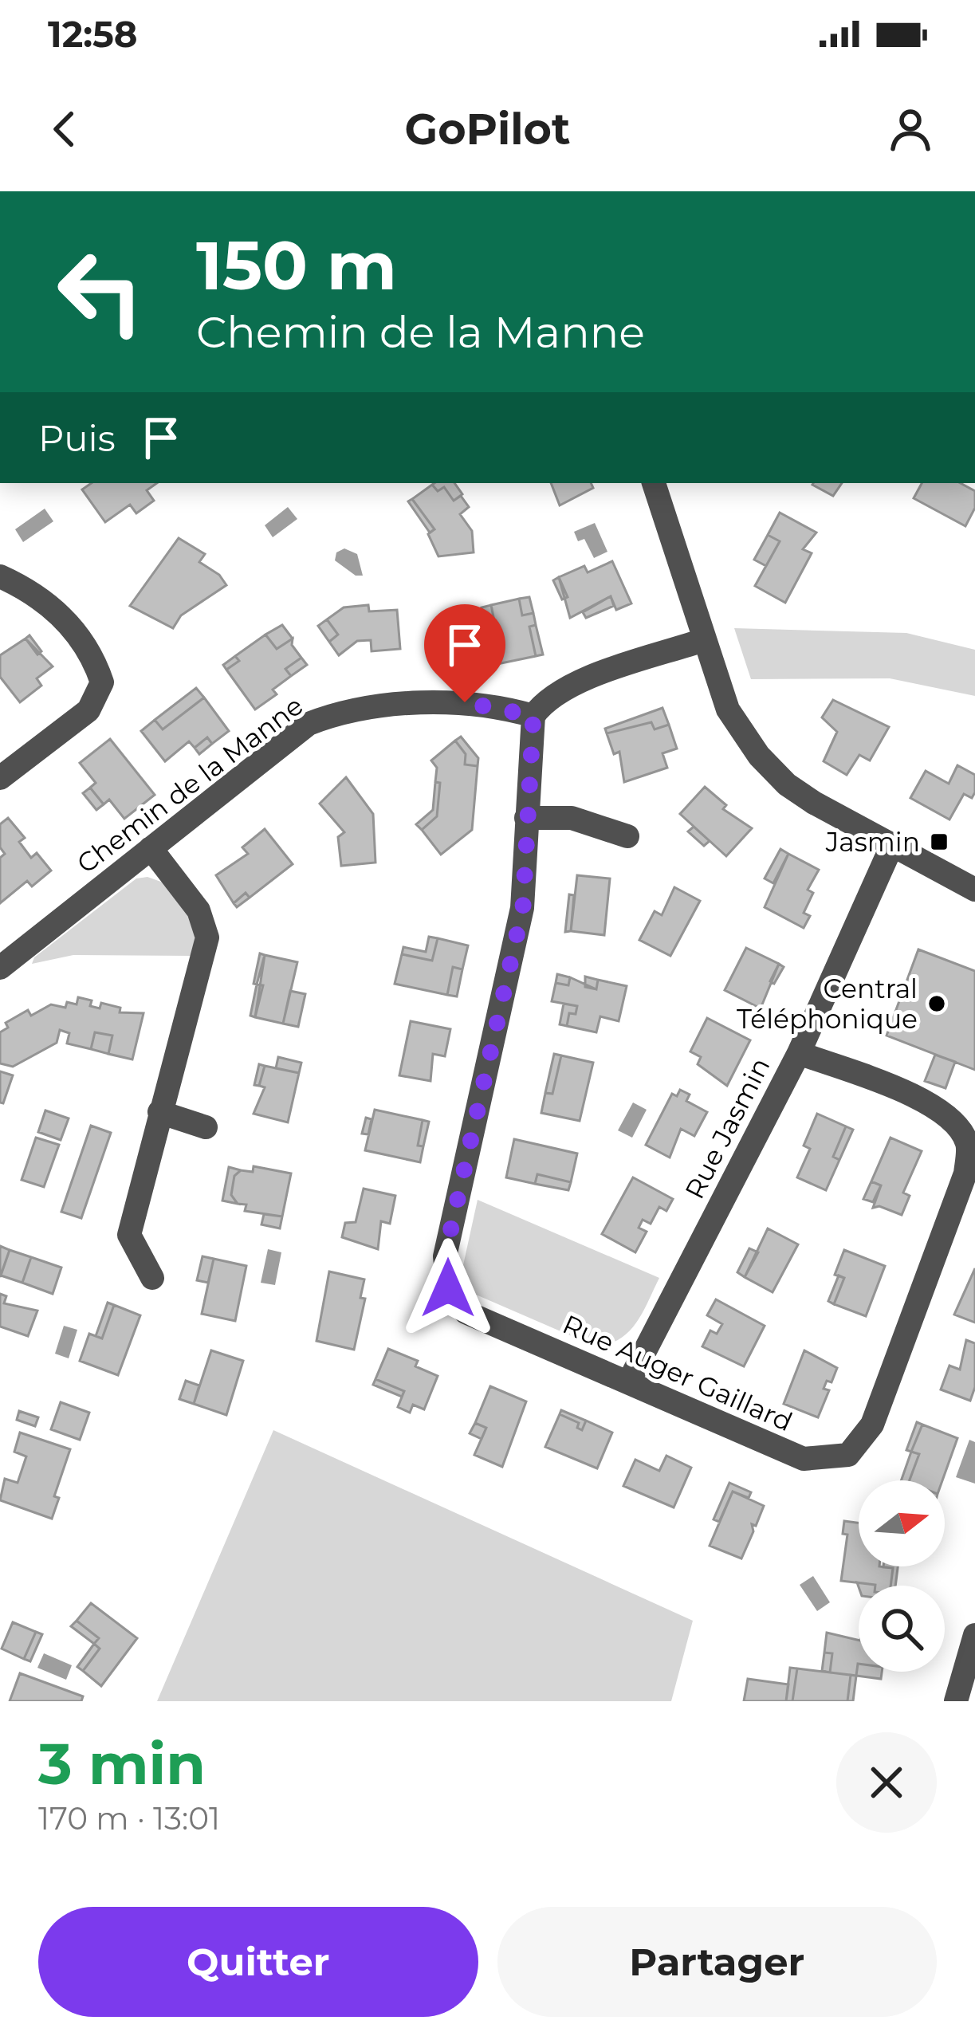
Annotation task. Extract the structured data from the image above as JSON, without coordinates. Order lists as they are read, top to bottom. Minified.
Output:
{"streets":{"street":["Chemin de la Manne","Rue Jasmin","Rue Auger Gaillard"]},"crossings":[["Chemin de la Manne","Rue Auger Gaillard"],["Rue Jasmin","Rue Auger Gaillard"]],"places":{"transit":["Jasmin"],"other":["Central Téléphonique"]},"north":"right","page":{"status":"12:58","header":"GoPilot","turn":["150 m","Chemin de la Manne"],"then":"Puis","heading":["3 min","170 m · 13:01"],"buttons":["Quitter","Partager"]}}
